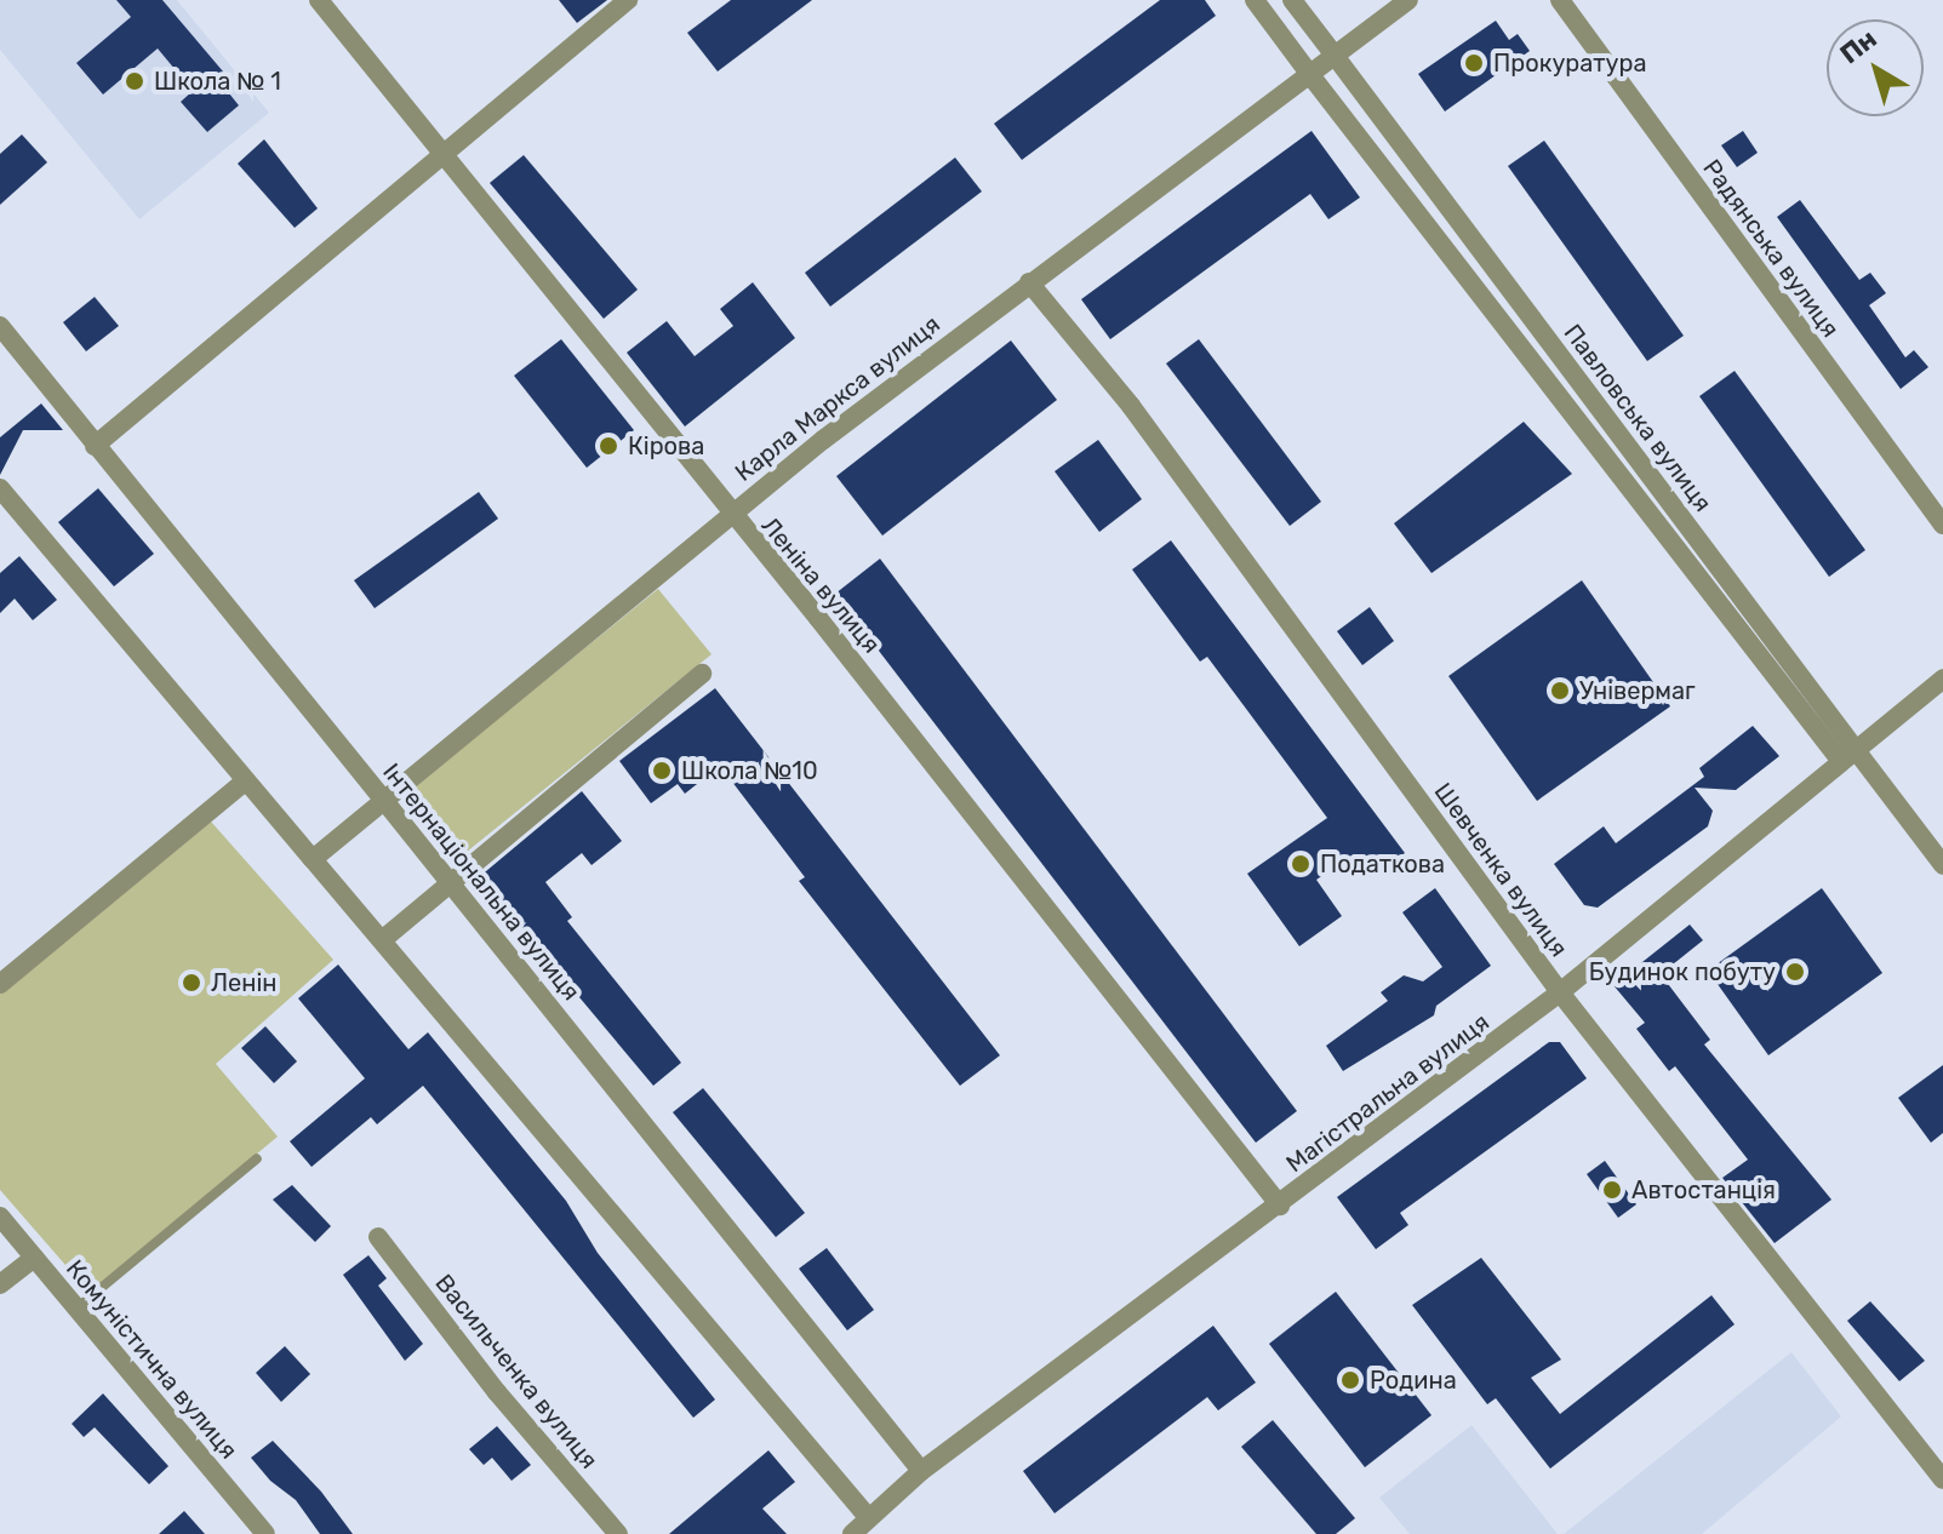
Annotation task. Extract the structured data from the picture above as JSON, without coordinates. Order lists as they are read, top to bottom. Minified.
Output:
{"streets":{"street":["Радянська вулиця","Карла Маркса вулиця","Павловська вулиця","Леніна вулиця","Шевченка вулиця","Інтернаціональна вулиця","Магістральна вулиця","Комуністична вулиця","Васильченка вулиця"]},"crossings":[["Карла Маркса вулиця","Павловська вулиця"],["Карла Маркса вулиця","Леніна вулиця"],["Карла Маркса вулиця","Шевченка вулиця"],["Карла Маркса вулиця","Інтернаціональна вулиця"],["Павловська вулиця","Магістральна вулиця"],["Леніна вулиця","Магістральна вулиця"],["Шевченка вулиця","Магістральна вулиця"],["Інтернаціональна вулиця","Магістральна вулиця"]],"places":["Прокуратура","Школа № 1","Кірова","Універмаг","Школа №10","Податкова","Будинок побуту","Ленін","Автостанція","Родина"],"north":"top left"}
